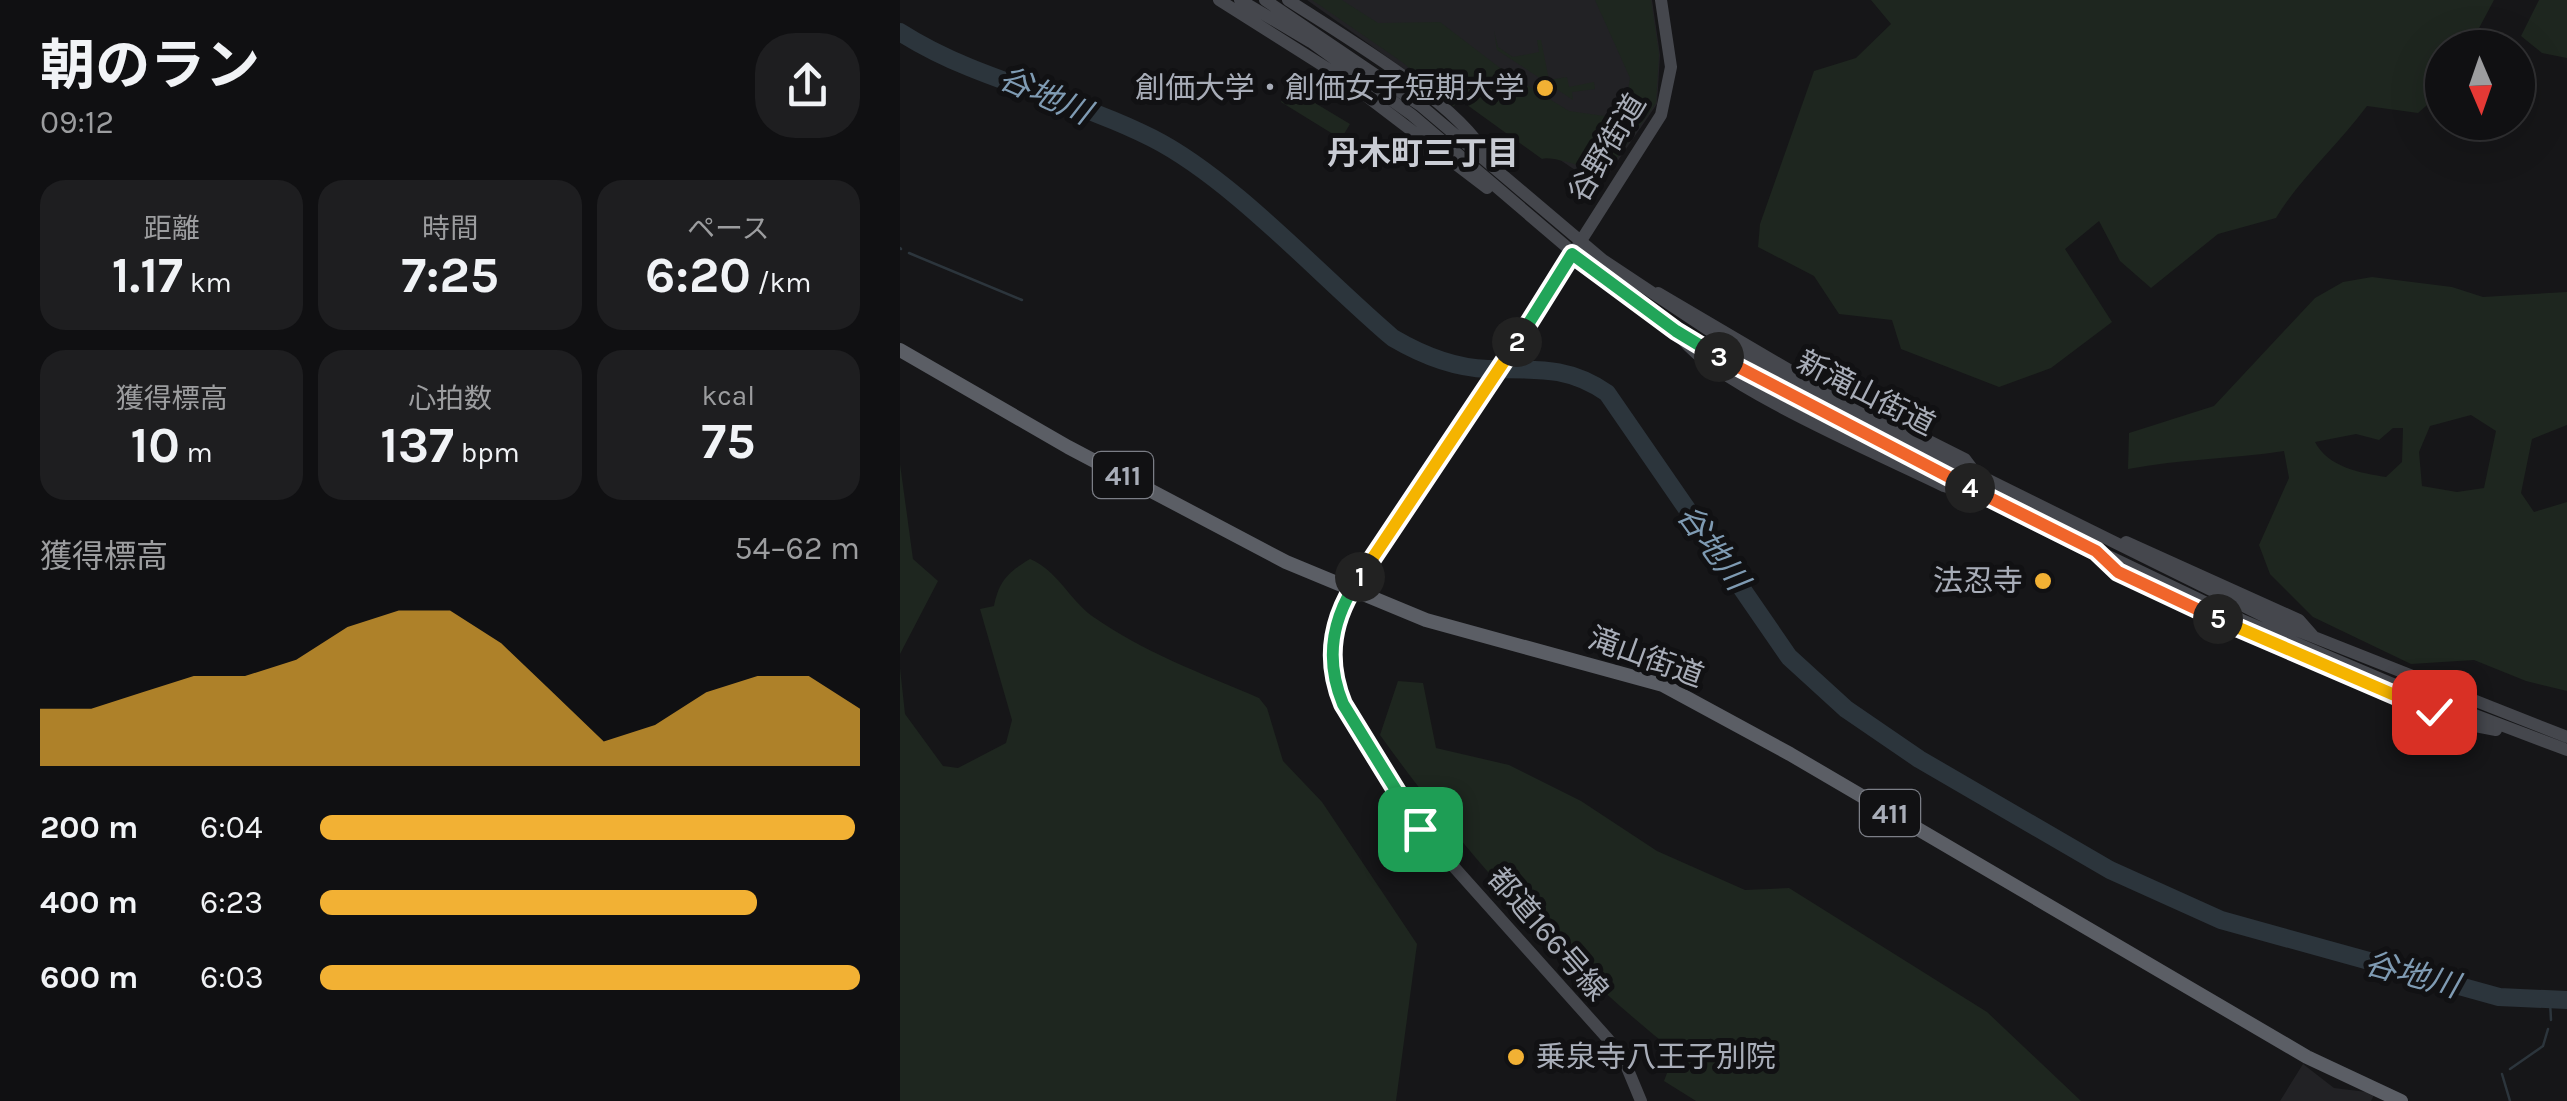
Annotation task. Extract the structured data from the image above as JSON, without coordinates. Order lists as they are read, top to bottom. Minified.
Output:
{"streets":{"highway":["411","滝山街道"],"main road":["谷野街道","新滝山街道","都道166号線"]},"crossings":[["谷野街道","新滝山街道"],["谷野街道","滝山街道"],["谷野街道","都道166号線"],["滝山街道","都道166号線"]],"districts":["丹木町三丁目"],"water":["谷地川"],"places":["創価大学・創価女子短期大学","法忍寺","乗泉寺八王子別院"],"north":"bottom","page":{"heading":["朝のラン","09:12"],"stats":[["距離","1.17 km"],["時間","7:25"],["ペース","6:20 /km"],["獲得標高","10 m"],["心拍数","137 bpm"],["kcal","75"]],"pins":["2","3","4","1","5"],"chart":["獲得標高","54–62 m"],"list":[{"name":"200 m","note":"6:04"},{"name":"400 m","note":"6:23"},{"name":"600 m","note":"6:03"}]}}
